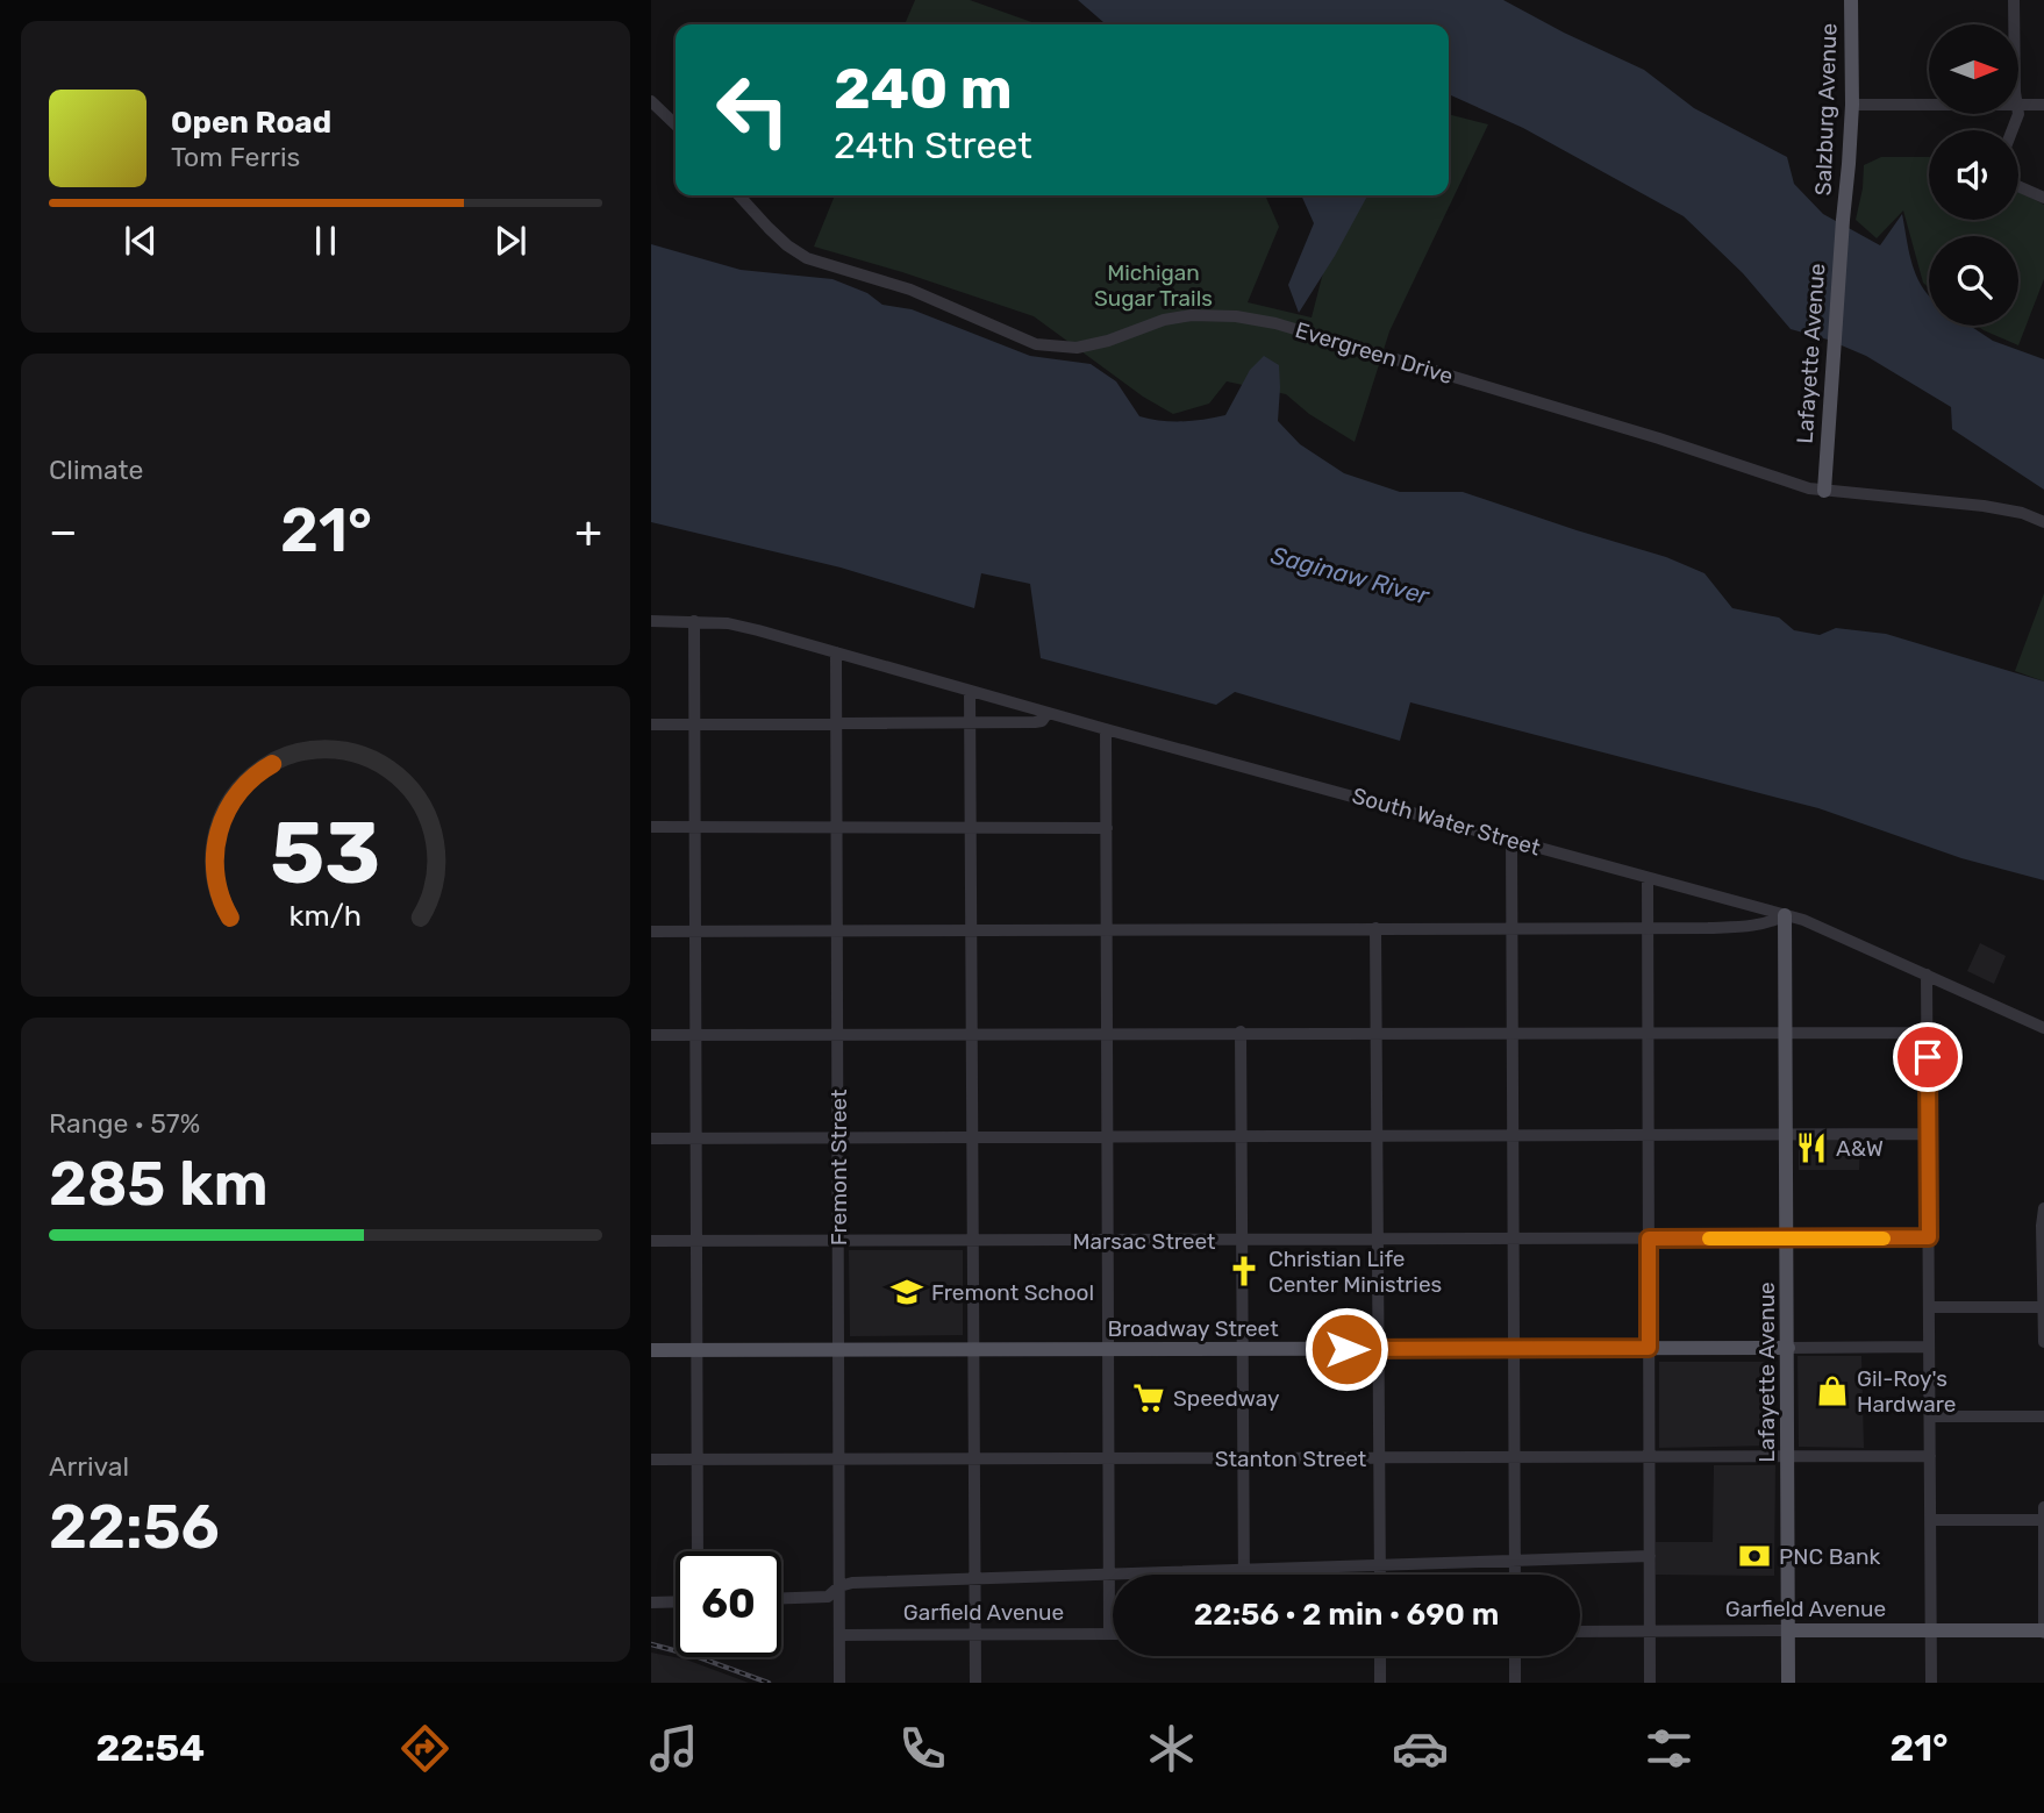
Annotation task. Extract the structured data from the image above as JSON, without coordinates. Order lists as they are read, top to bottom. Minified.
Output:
{"streets":{"main road":["Salzburg Avenue","Lafayette Avenue","Broadway Street","Garfield Avenue"],"street":["Evergreen Drive","South Water Street","Fremont Street","Marsac Street","Stanton Street"]},"crossings":[["Salzburg Avenue","Lafayette Avenue"],["Evergreen Drive","Lafayette Avenue"],["Lafayette Avenue","South Water Street"],["Lafayette Avenue","Marsac Street"],["Lafayette Avenue","Broadway Street"],["Lafayette Avenue","Stanton Street"],["Lafayette Avenue","Garfield Avenue"],["South Water Street","Fremont Street"],["Fremont Street","Marsac Street"],["Fremont Street","Broadway Street"],["Fremont Street","Stanton Street"],["Fremont Street","Garfield Avenue"]],"water":["Saginaw River"],"parks":["Michigan Sugar Trails"],"places":{"restaurant":["A&W"],"church":["Christian Life Center Ministries"],"school or university":["Fremont School"],"shop":["Gil-Roy's Hardware"],"supermarket":["Speedway"],"bank":["PNC Bank"]},"north":"right","page":{"turn":["240 m","24th Street"],"song":["Open Road","Tom Ferris"],"tile":["Climate",["Range · 57%","285 km"],["Arrival","22:56"]],"heat":["−","21°","+"],"limit":"60","trip":"22:56 · 2 min · 690 m","tabs":["22:54","21°"],"gauge":["53","km/h"]}}
